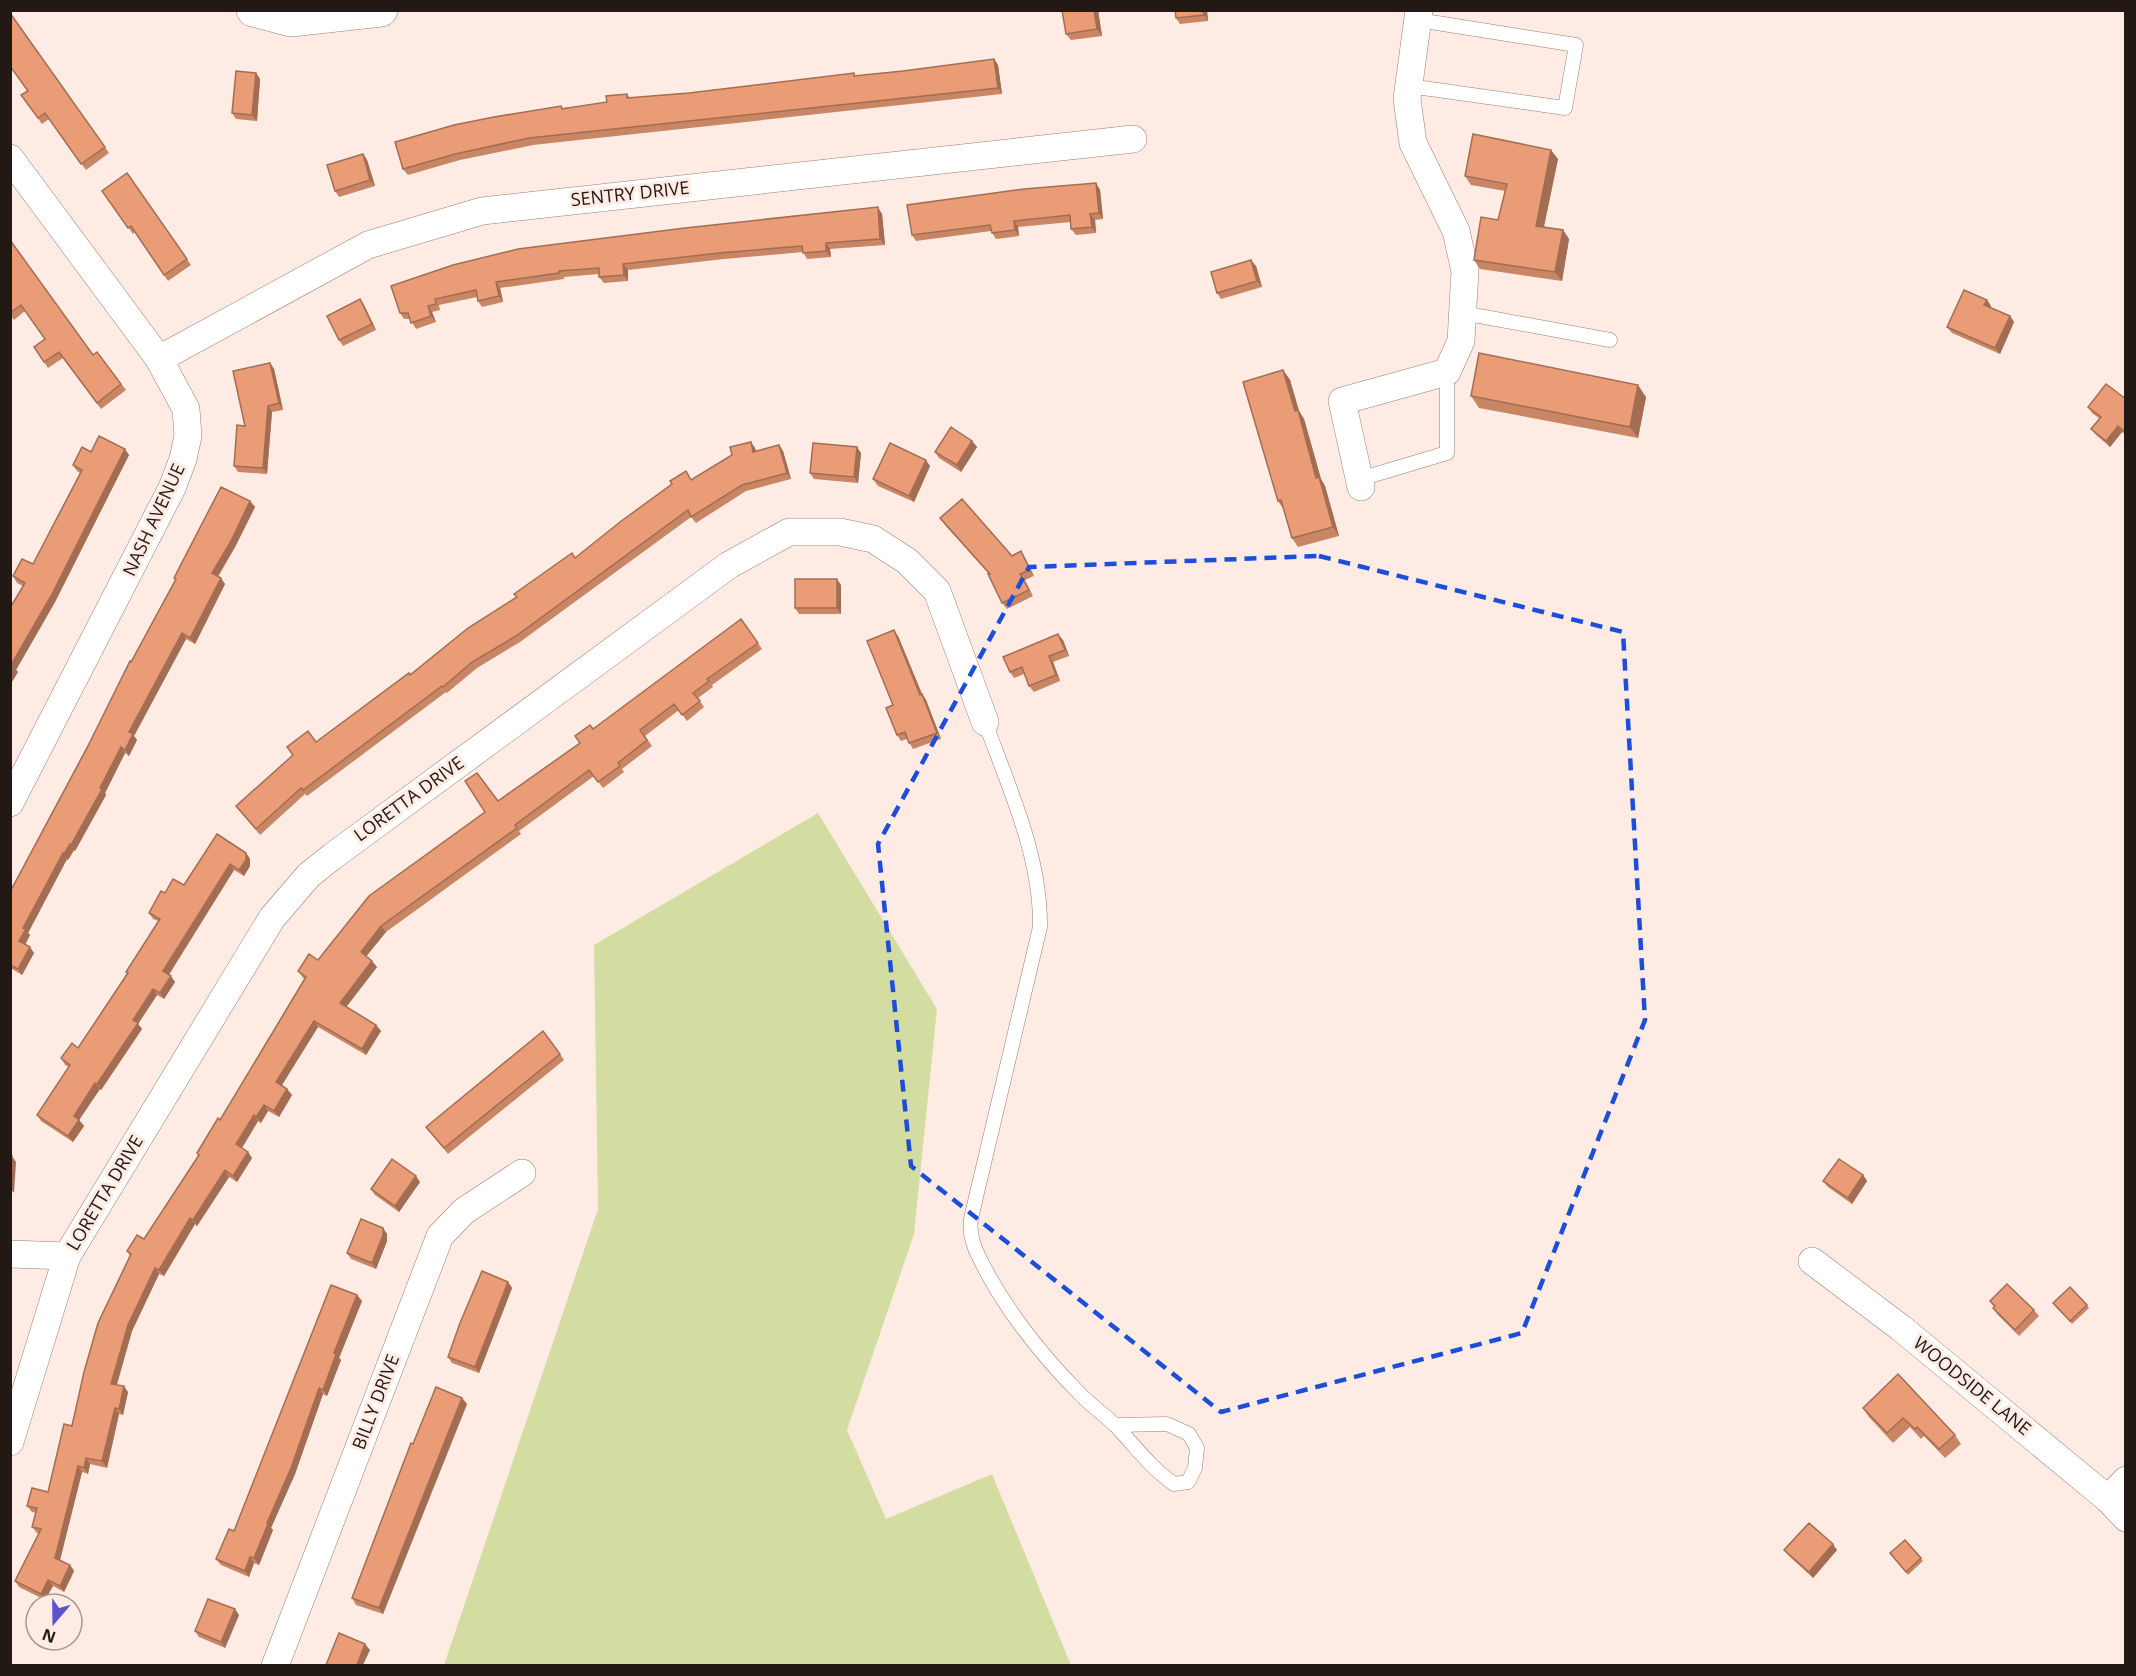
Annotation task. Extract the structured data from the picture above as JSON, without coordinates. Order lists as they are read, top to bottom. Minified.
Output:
{"streets":{"street":["SENTRY DRIVE","NASH AVENUE","LORETTA DRIVE","WOODSIDE LANE","BILLY DRIVE"]},"crossings":[["SENTRY DRIVE","NASH AVENUE"]],"north":"bottom"}
